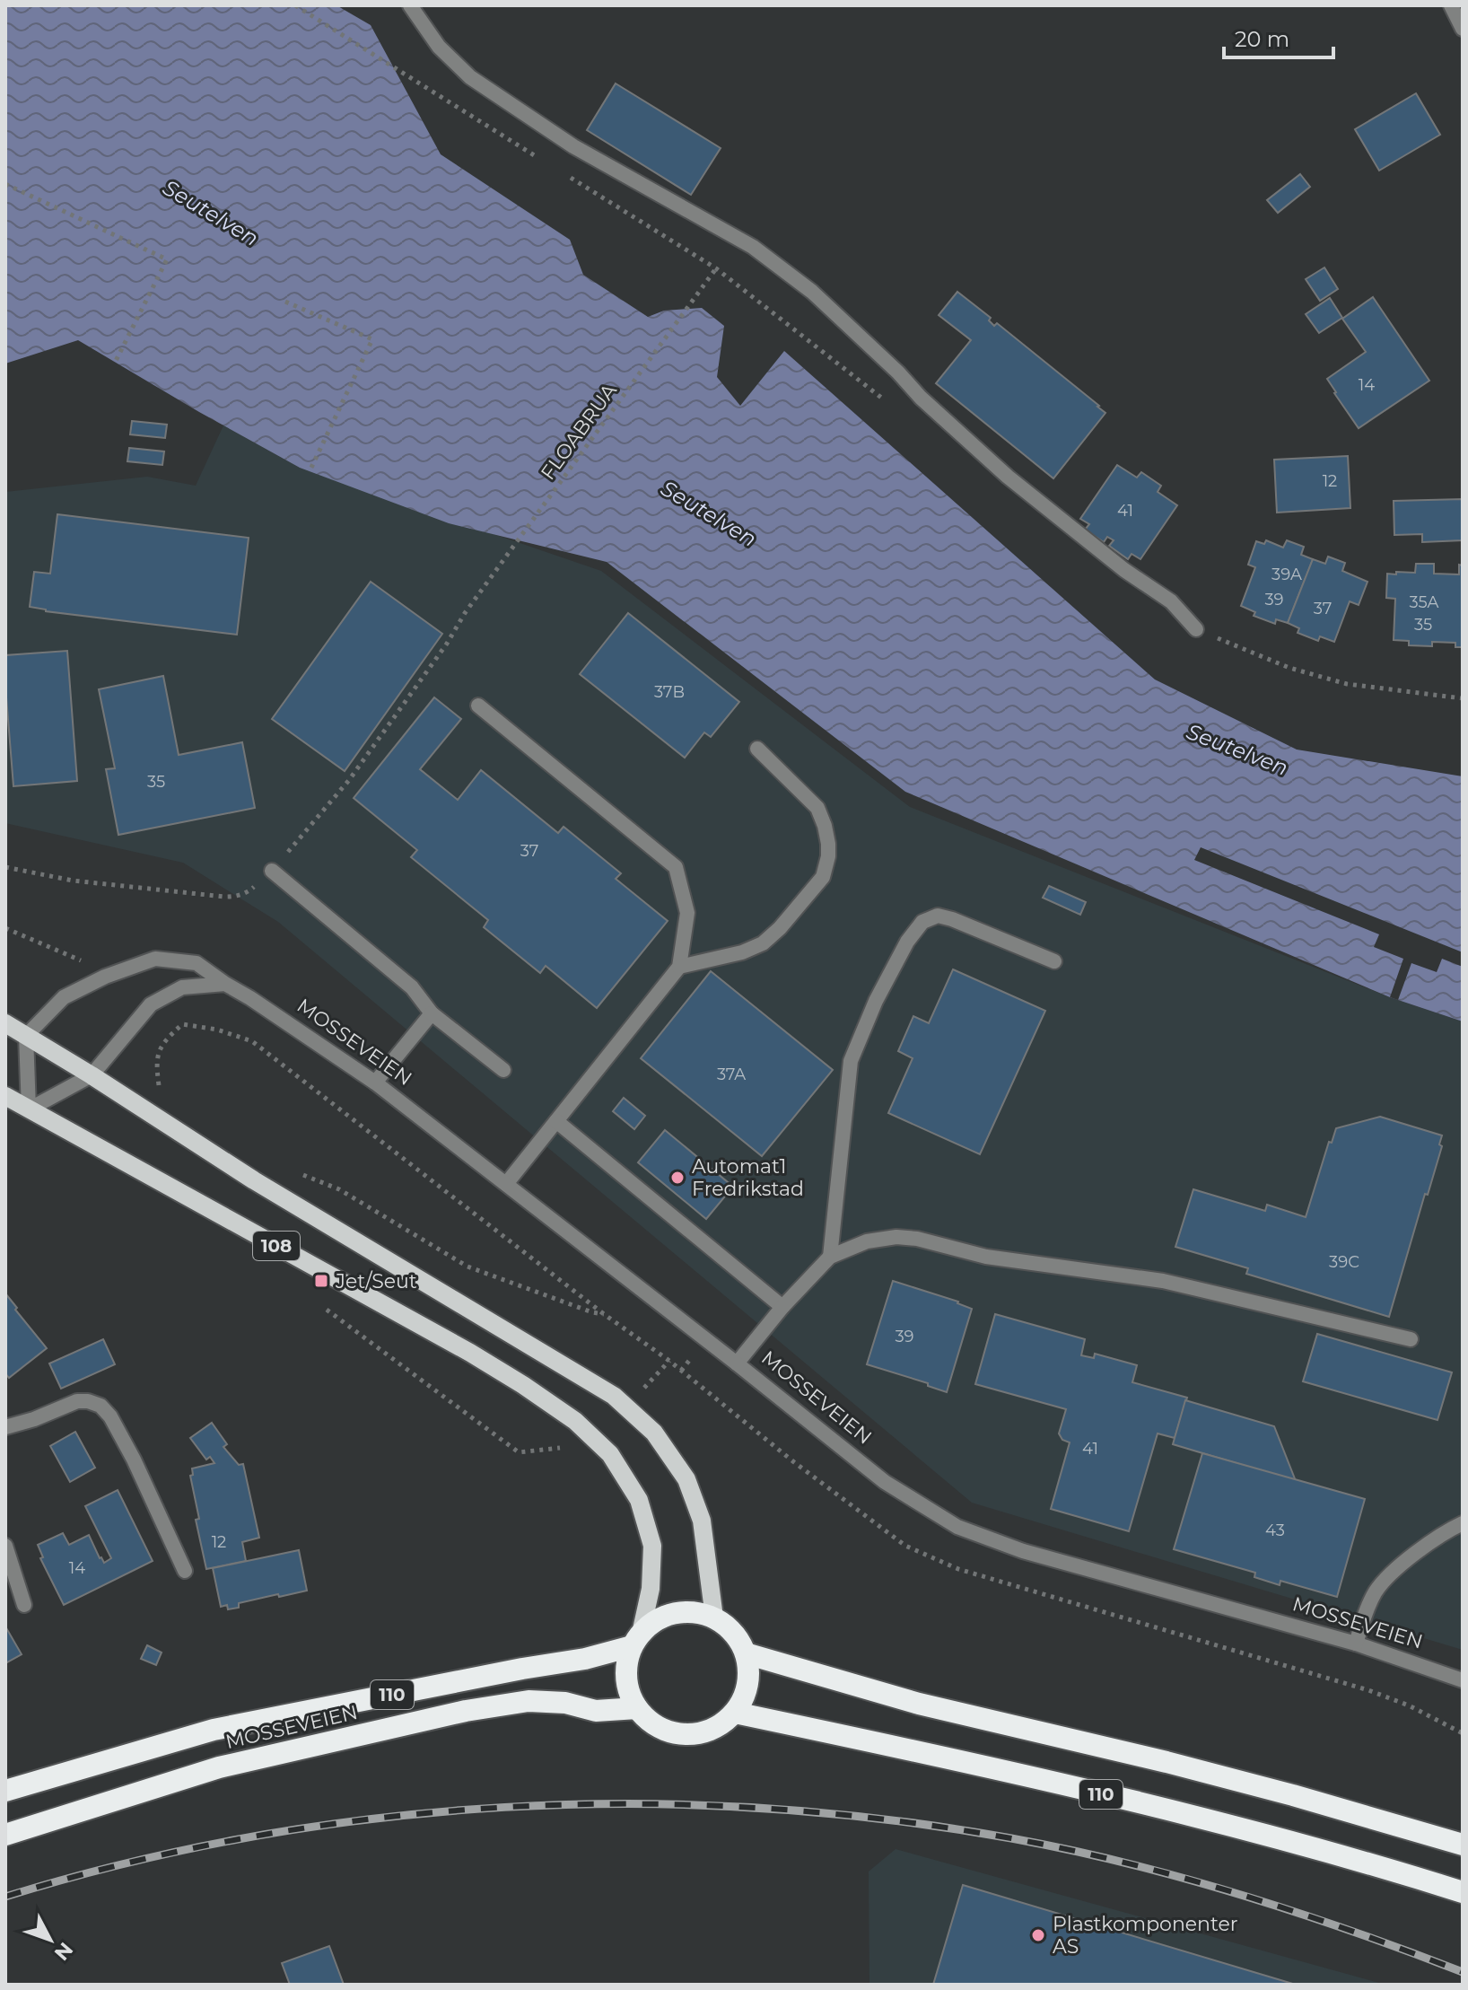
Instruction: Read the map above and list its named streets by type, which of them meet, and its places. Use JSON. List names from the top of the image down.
{
  "streets": {
    "highway": ["MOSSEVEIEN", "110"],
    "main road": ["108"],
    "path": ["FLOABRUA"]
  },
  "crossings": [
    ["MOSSEVEIEN", "108"],
    ["MOSSEVEIEN", "110"],
    ["108", "110"]
  ],
  "water": ["Seutelven"],
  "places": {
    "other": ["Automat1 Fredrikstad", "Plastkomponenter AS"],
    "transit": ["Jet/Seut"]
  },
  "house_numbers": [
    "14",
    "12",
    "41",
    "39A",
    "39",
    "35A",
    "37",
    "35",
    "37B",
    "35",
    "37",
    "37A",
    "39C",
    "39",
    "41",
    "43",
    "12",
    "14"
  ],
  "scale_bar": "20 m",
  "north": "bottom right"
}
